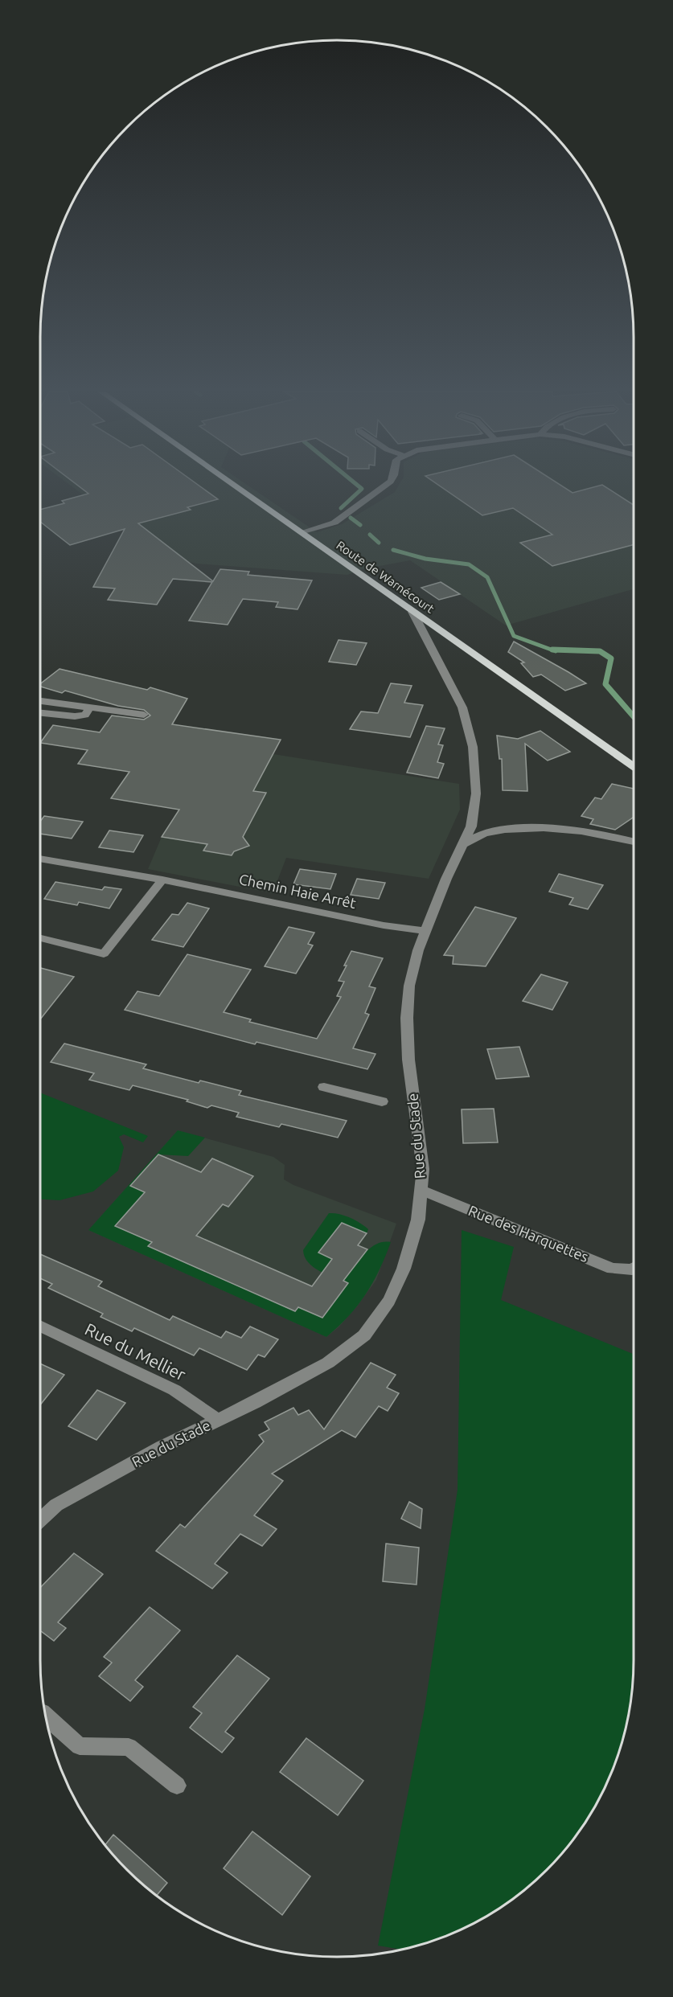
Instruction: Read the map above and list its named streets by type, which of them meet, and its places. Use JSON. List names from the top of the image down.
{
  "streets": {
    "main road": ["Route de Warnécourt"],
    "street": [
      "Chemin Haie Arrêt",
      "Rue du Stade",
      "Rue des Harquettes",
      "Rue du Mellier"
    ]
  },
  "crossings": [
    ["Route de Warnécourt", "Rue du Stade"],
    ["Chemin Haie Arrêt", "Rue du Stade"],
    ["Rue du Stade", "Rue des Harquettes"],
    ["Rue du Stade", "Rue du Mellier"]
  ]
}
